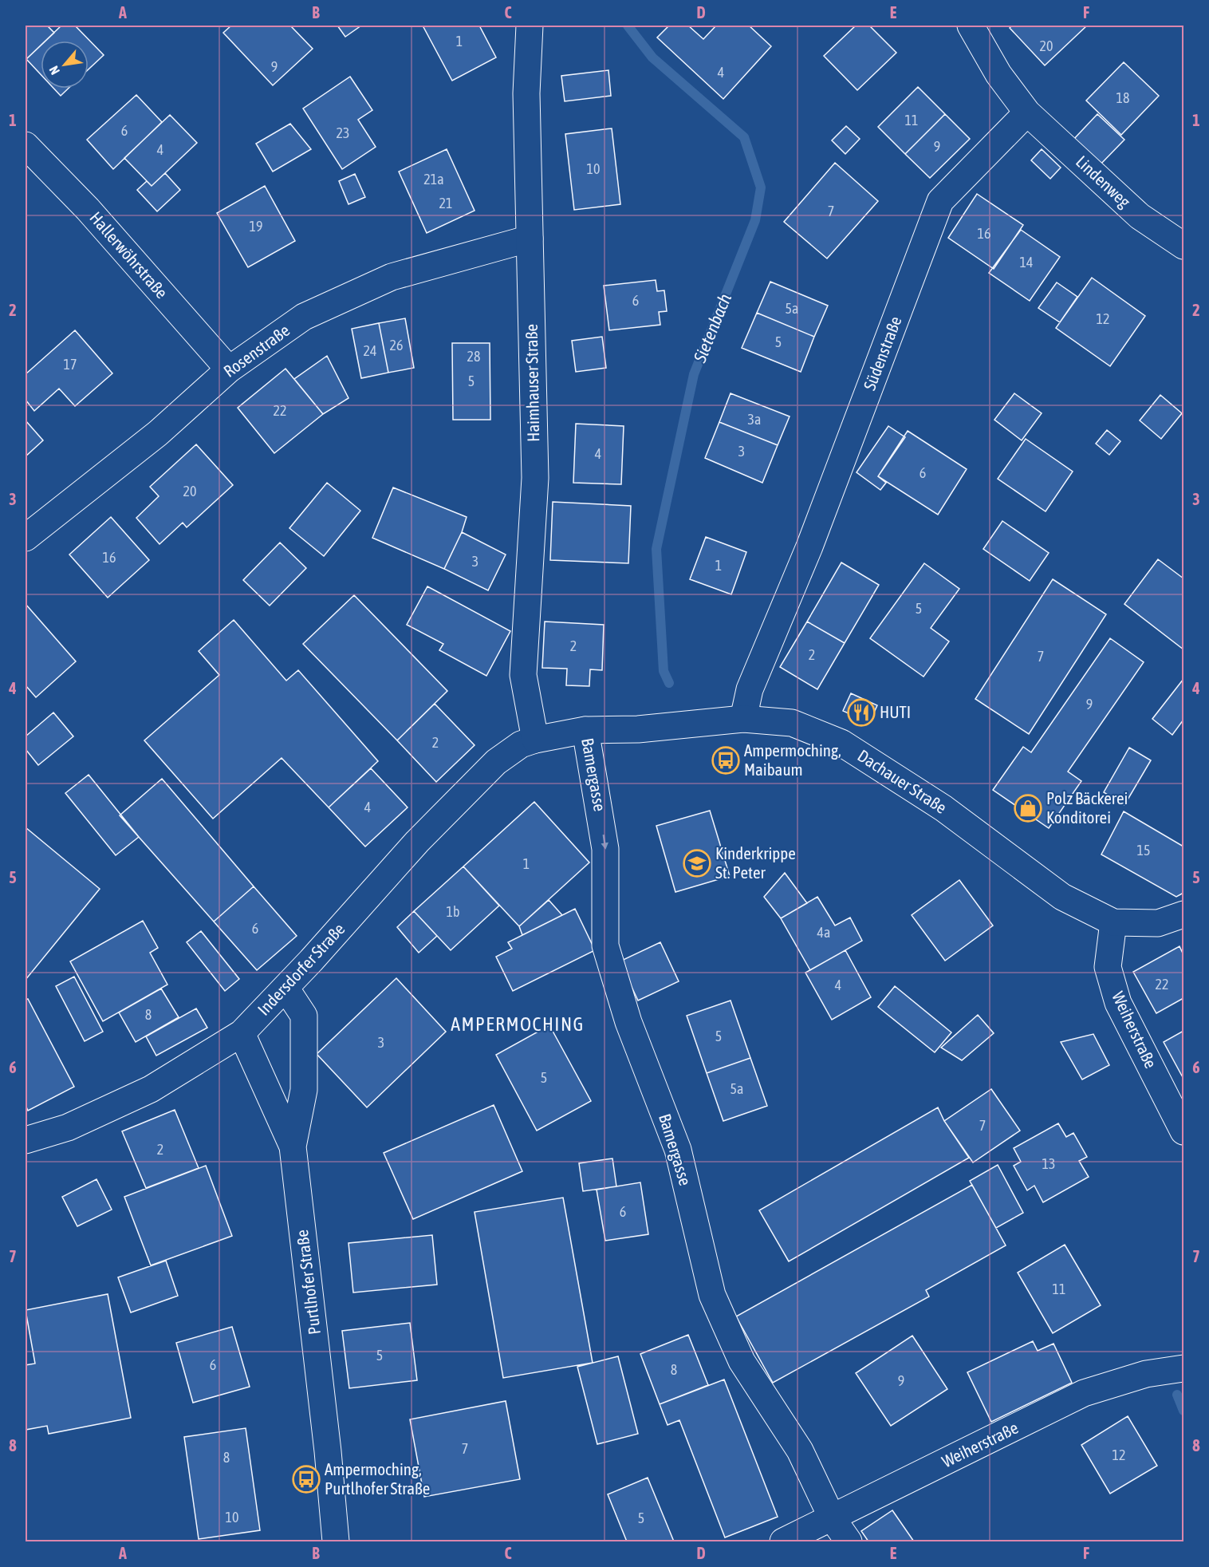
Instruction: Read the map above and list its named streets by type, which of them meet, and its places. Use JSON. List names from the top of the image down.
{
  "streets": {
    "street": [
      "Lindenweg",
      "Hallerwöhrstraße",
      "Rosenstraße",
      "Südenstraße",
      "Haimhauser Straße",
      "Bamergasse",
      "Dachauer Straße",
      "Indersdorfer Straße",
      "Weiherstraße",
      "Purtlhofer Straße"
    ]
  },
  "crossings": [
    ["Lindenweg", "Südenstraße"],
    ["Hallerwöhrstraße", "Rosenstraße"],
    ["Rosenstraße", "Haimhauser Straße"],
    ["Südenstraße", "Dachauer Straße"],
    ["Haimhauser Straße", "Dachauer Straße"],
    ["Haimhauser Straße", "Indersdorfer Straße"],
    ["Bamergasse", "Dachauer Straße"],
    ["Bamergasse", "Weiherstraße"],
    ["Dachauer Straße", "Indersdorfer Straße"],
    ["Dachauer Straße", "Weiherstraße"],
    ["Indersdorfer Straße", "Purtlhofer Straße"]
  ],
  "one_way": ["Bamergasse"],
  "districts": ["AMPERMOCHING"],
  "water": ["Sietenbach"],
  "places": {
    "restaurant": ["HUTI"],
    "bus stop": ["Ampermoching, Maibaum", "Ampermoching, Purtlhofer Straße"],
    "shop": ["Polz Bäckerei Konditorei"],
    "school or university": ["Kinderkrippe St. Peter"]
  },
  "house_numbers": [
    "1",
    "20",
    "9",
    "4",
    "18",
    "11",
    "6",
    "23",
    "9",
    "4",
    "10",
    "21a",
    "21",
    "7",
    "19",
    "16",
    "14",
    "6",
    "5a",
    "12",
    "5",
    "26",
    "24",
    "28",
    "17",
    "5",
    "22",
    "3a",
    "3",
    "4",
    "6",
    "20",
    "16",
    "3",
    "1",
    "5",
    "2",
    "2",
    "7",
    "9",
    "2",
    "4",
    "15",
    "1",
    "1b",
    "6",
    "4a",
    "22",
    "4",
    "8",
    "5",
    "3",
    "5",
    "5a",
    "7",
    "2",
    "13",
    "6",
    "11",
    "5",
    "6",
    "8",
    "9",
    "7",
    "12",
    "8",
    "10",
    "5"
  ],
  "north": "bottom left",
  "grid": {
    "columns": [
      "A",
      "B",
      "C",
      "D",
      "E",
      "F"
    ],
    "rows": [
      "1",
      "2",
      "3",
      "4",
      "5",
      "6",
      "7",
      "8"
    ]
  }
}
